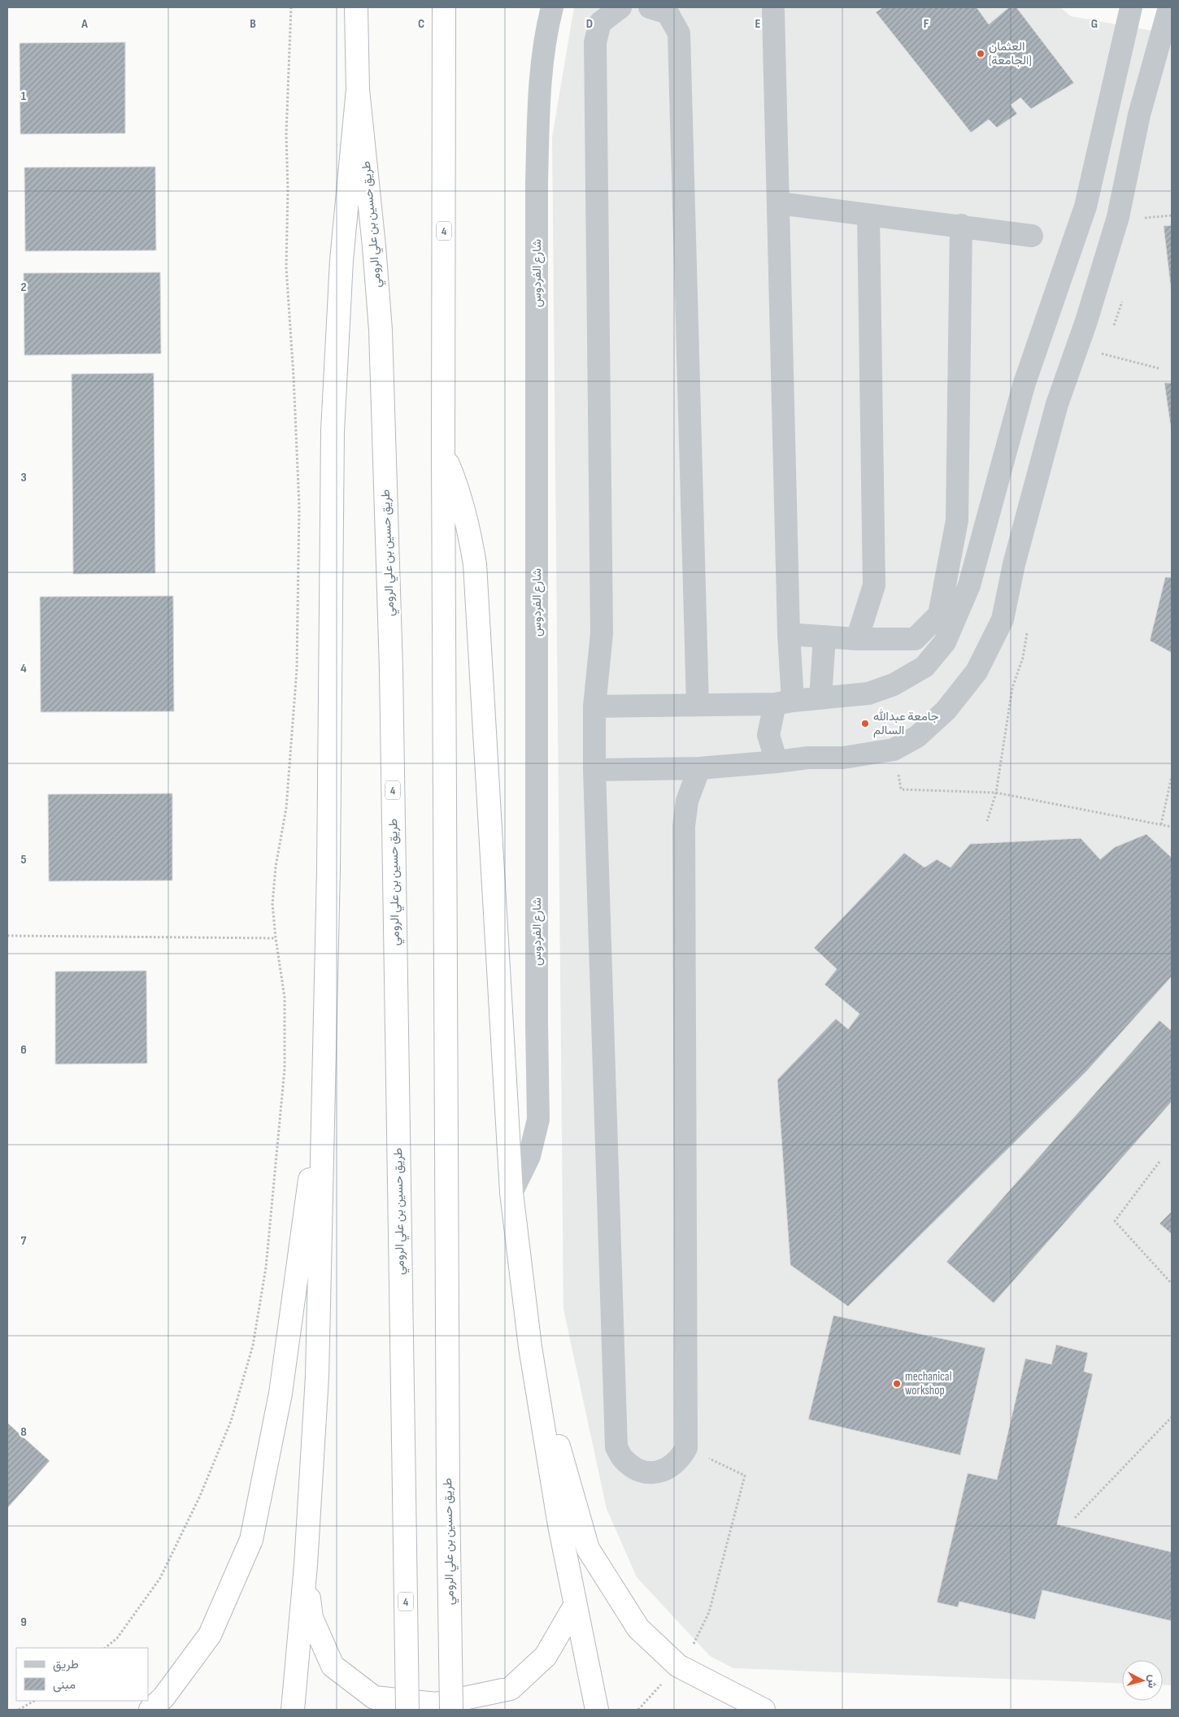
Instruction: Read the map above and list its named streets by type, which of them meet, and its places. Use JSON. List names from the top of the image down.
{
  "streets": {
    "highway": ["طريق حسين بن علي الرومي", "4"],
    "street": ["شارع الفردوس"]
  },
  "places": ["العثمان (الجامعة)", "جامعة عبدالله السالم", "mechanical workshop"],
  "legend": ["طريق", "مبنى"],
  "north": "right",
  "grid": {
    "columns": [
      "A",
      "B",
      "C",
      "D",
      "E",
      "F",
      "G"
    ],
    "rows": [
      "1",
      "2",
      "3",
      "4",
      "5",
      "6",
      "7",
      "8",
      "9"
    ]
  }
}
